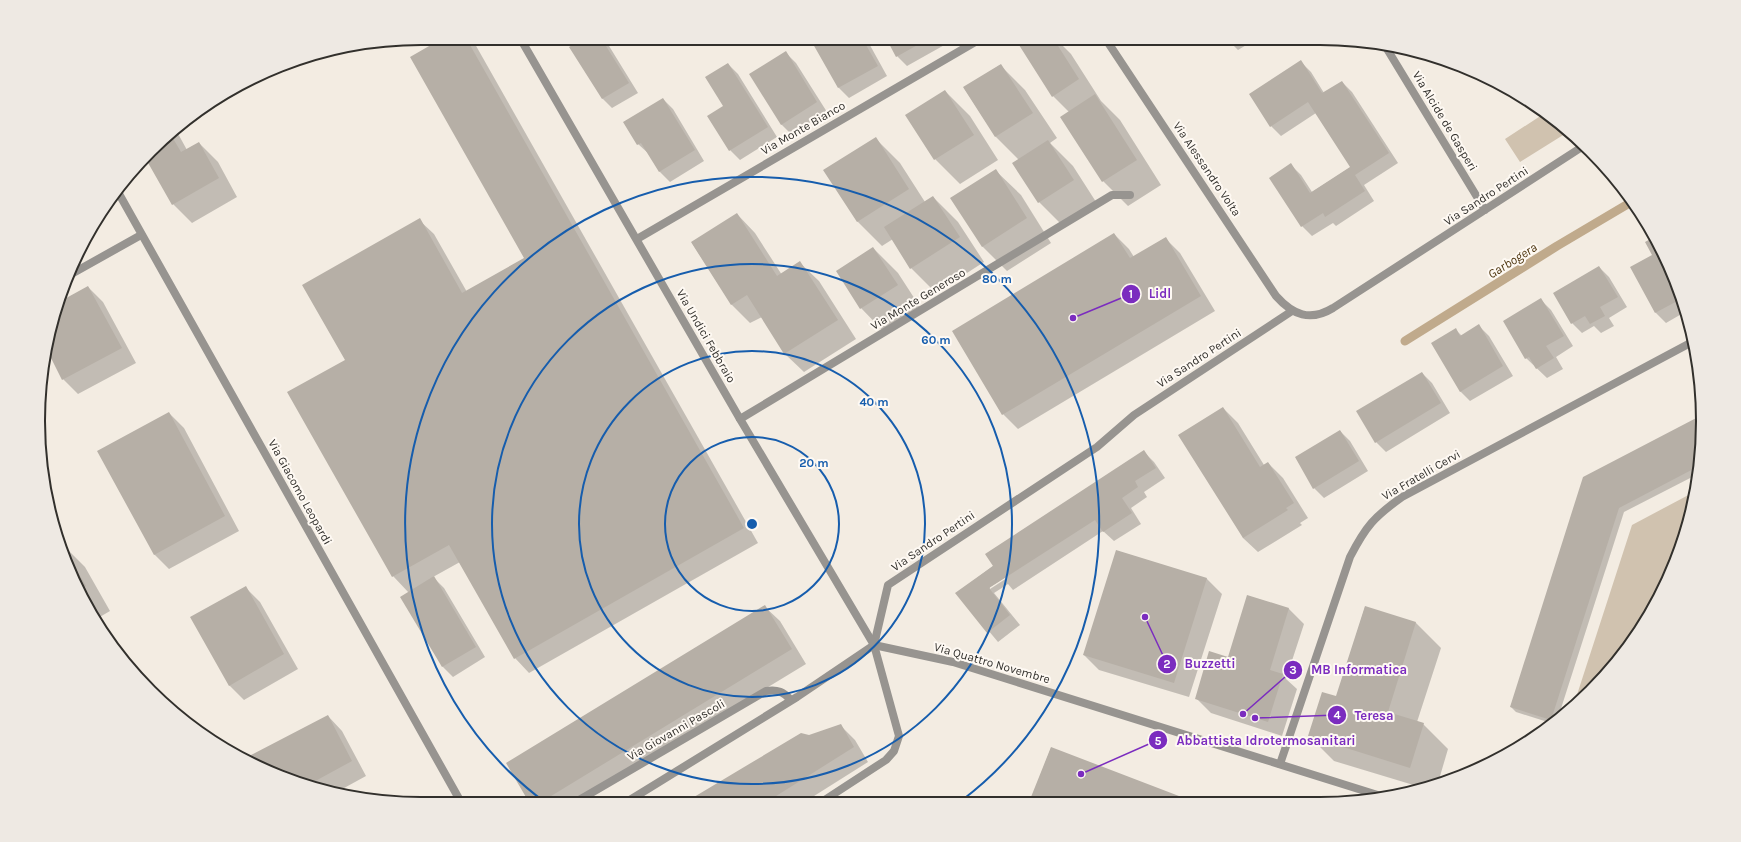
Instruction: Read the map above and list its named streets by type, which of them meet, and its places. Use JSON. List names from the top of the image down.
{
  "streets": {
    "street": [
      "Via Alcide de Gasperi",
      "Via Monte Bianco",
      "Via Alessandro Volta",
      "Via Sandro Pertini",
      "Via Monte Generoso",
      "Via Undici Febbraio",
      "Via Fratelli Cervi",
      "Via Giacomo Leopardi",
      "Via Quattro Novembre",
      "Via Giovanni Pascoli"
    ]
  },
  "crossings": [
    ["Via Alcide de Gasperi", "Via Sandro Pertini"],
    ["Via Monte Bianco", "Via Undici Febbraio"],
    ["Via Alessandro Volta", "Via Sandro Pertini"],
    ["Via Sandro Pertini", "Via Undici Febbraio"],
    ["Via Sandro Pertini", "Via Quattro Novembre"],
    ["Via Monte Generoso", "Via Undici Febbraio"],
    ["Via Undici Febbraio", "Via Quattro Novembre"],
    ["Via Fratelli Cervi", "Via Quattro Novembre"]
  ],
  "water": ["Garbogera"],
  "places": [
    "Lidl",
    "Buzzetti",
    "MB Informatica",
    "Teresa",
    "Abbattista Idrotermosanitari"
  ],
  "rings": [
    "80 m",
    "60 m",
    "40 m",
    "20 m"
  ]
}
